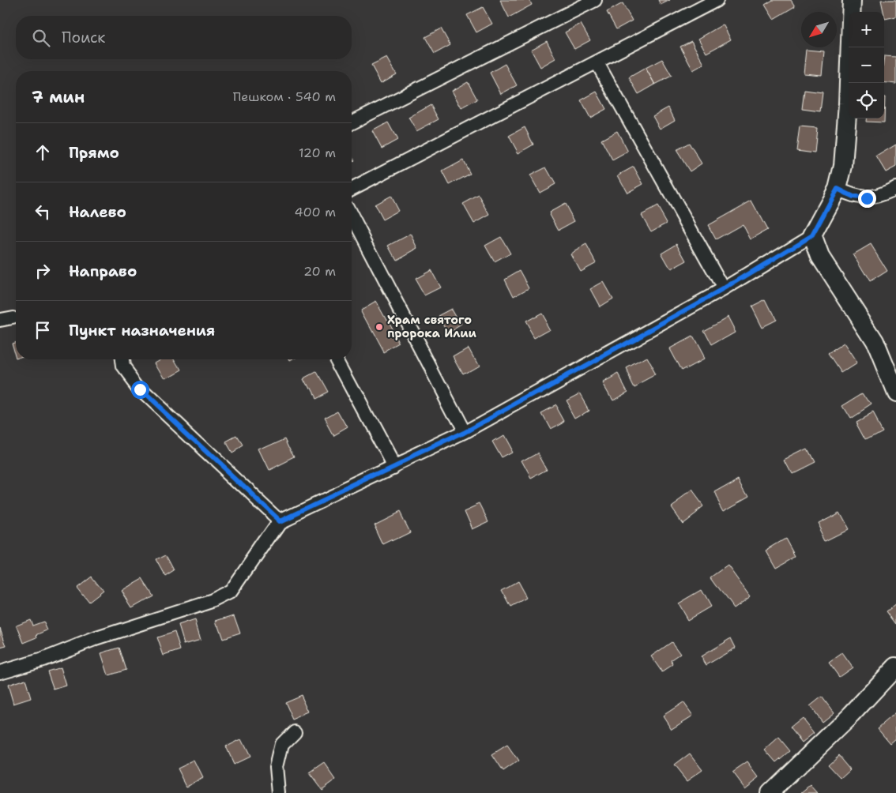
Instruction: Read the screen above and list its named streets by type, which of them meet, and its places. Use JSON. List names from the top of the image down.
{
  "places": ["Храм святого пророка Илии"],
  "north": "bottom left",
  "page": {
    "map_buttons": ["+", "−"],
    "search": "Поиск",
    "heading": ["7 мин", "Пешком · 540 m"],
    "list": [
      ["Прямо", "120 m"],
      ["Налево", "400 m"],
      ["Направо", "20 m"],
      "Пункт назначения"
    ]
  }
}
